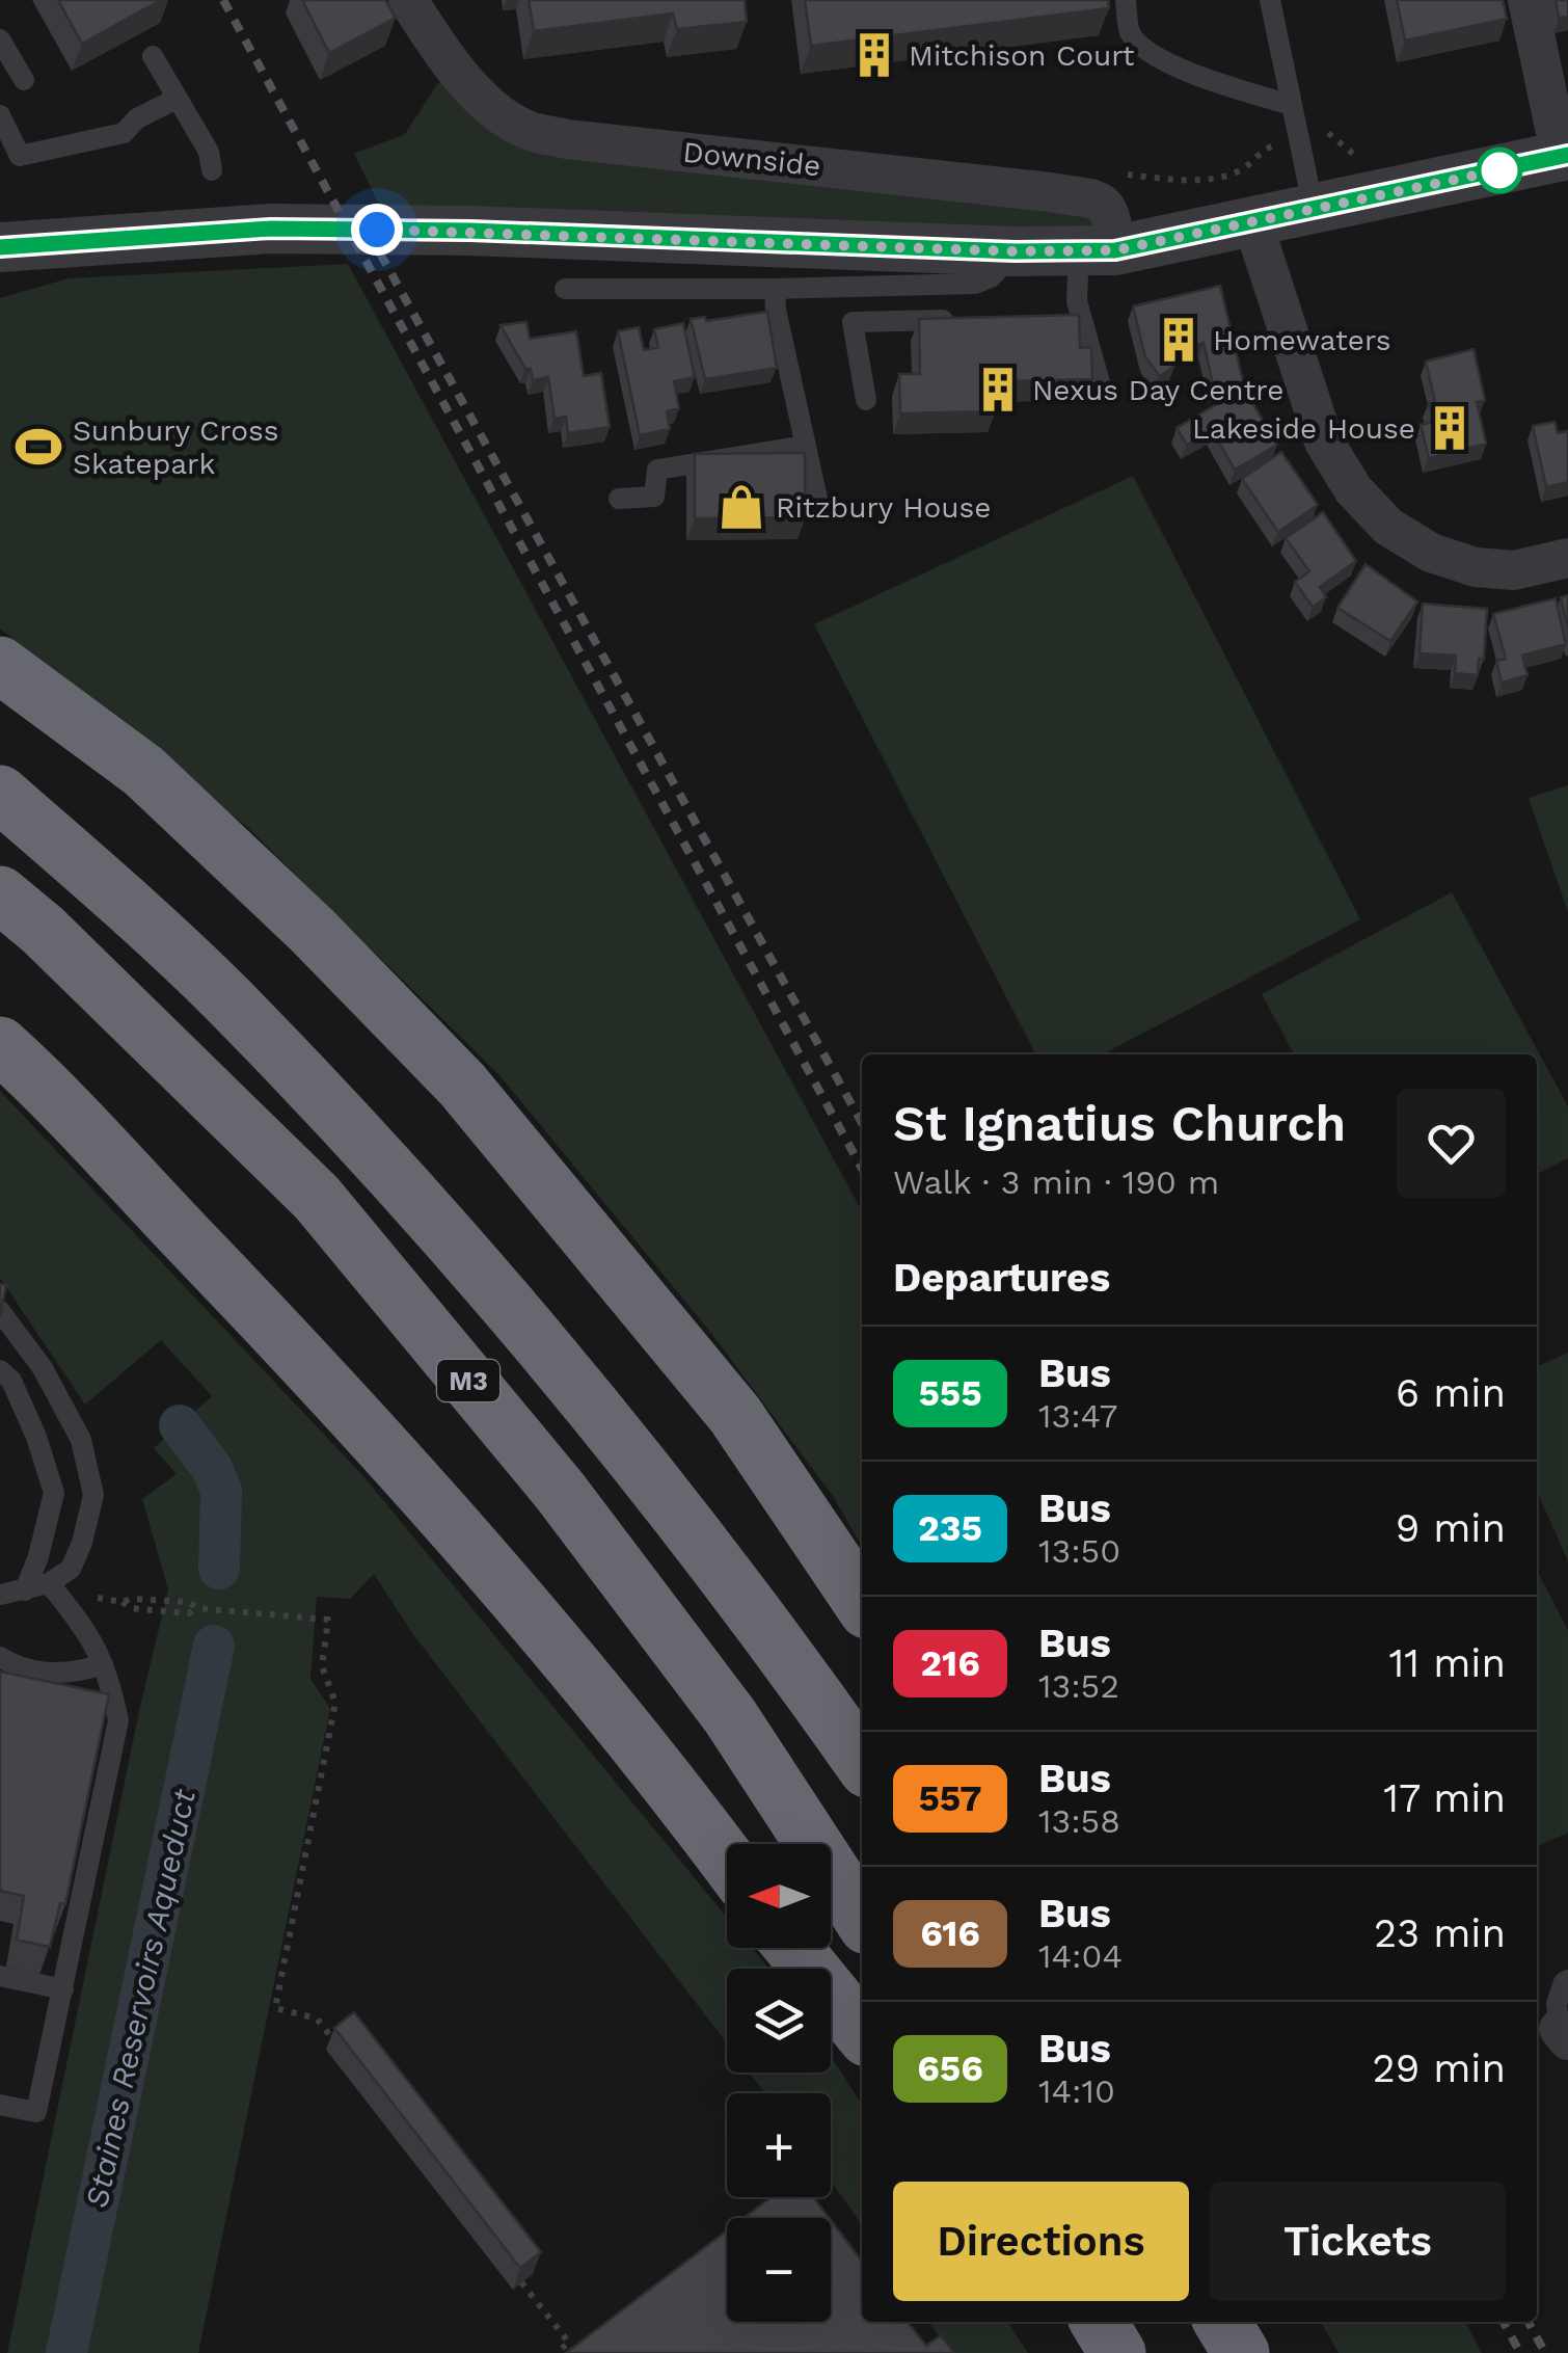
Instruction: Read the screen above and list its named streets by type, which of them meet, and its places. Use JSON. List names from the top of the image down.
{
  "streets": {
    "highway": ["M3"],
    "street": ["Downside"]
  },
  "water": ["Staines Reservoirs Aqueduct"],
  "places": {
    "building": [
      "Mitchison Court",
      "Homewaters",
      "Nexus Day Centre",
      "Lakeside House"
    ],
    "sports": ["Sunbury Cross Skatepark"],
    "shop": ["Ritzbury House"]
  },
  "lines": ["bus line 555"],
  "north": "left",
  "page": {
    "heading": [
      ["St Ignatius Church", "Walk · 3 min · 190 m"],
      "Departures"
    ],
    "list": [
      {
        "mark": "555",
        "name": "Bus",
        "note": "13:47",
        "value": "6 min"
      },
      {
        "mark": "235",
        "name": "Bus",
        "note": "13:50",
        "value": "9 min"
      },
      {
        "mark": "216",
        "name": "Bus",
        "note": "13:52",
        "value": "11 min"
      },
      {
        "mark": "557",
        "name": "Bus",
        "note": "13:58",
        "value": "17 min"
      },
      {
        "mark": "616",
        "name": "Bus",
        "note": "14:04",
        "value": "23 min"
      },
      {
        "mark": "656",
        "name": "Bus",
        "note": "14:10",
        "value": "29 min"
      }
    ],
    "map_buttons": ["+", "−"],
    "buttons": ["Directions", "Tickets"]
  }
}
